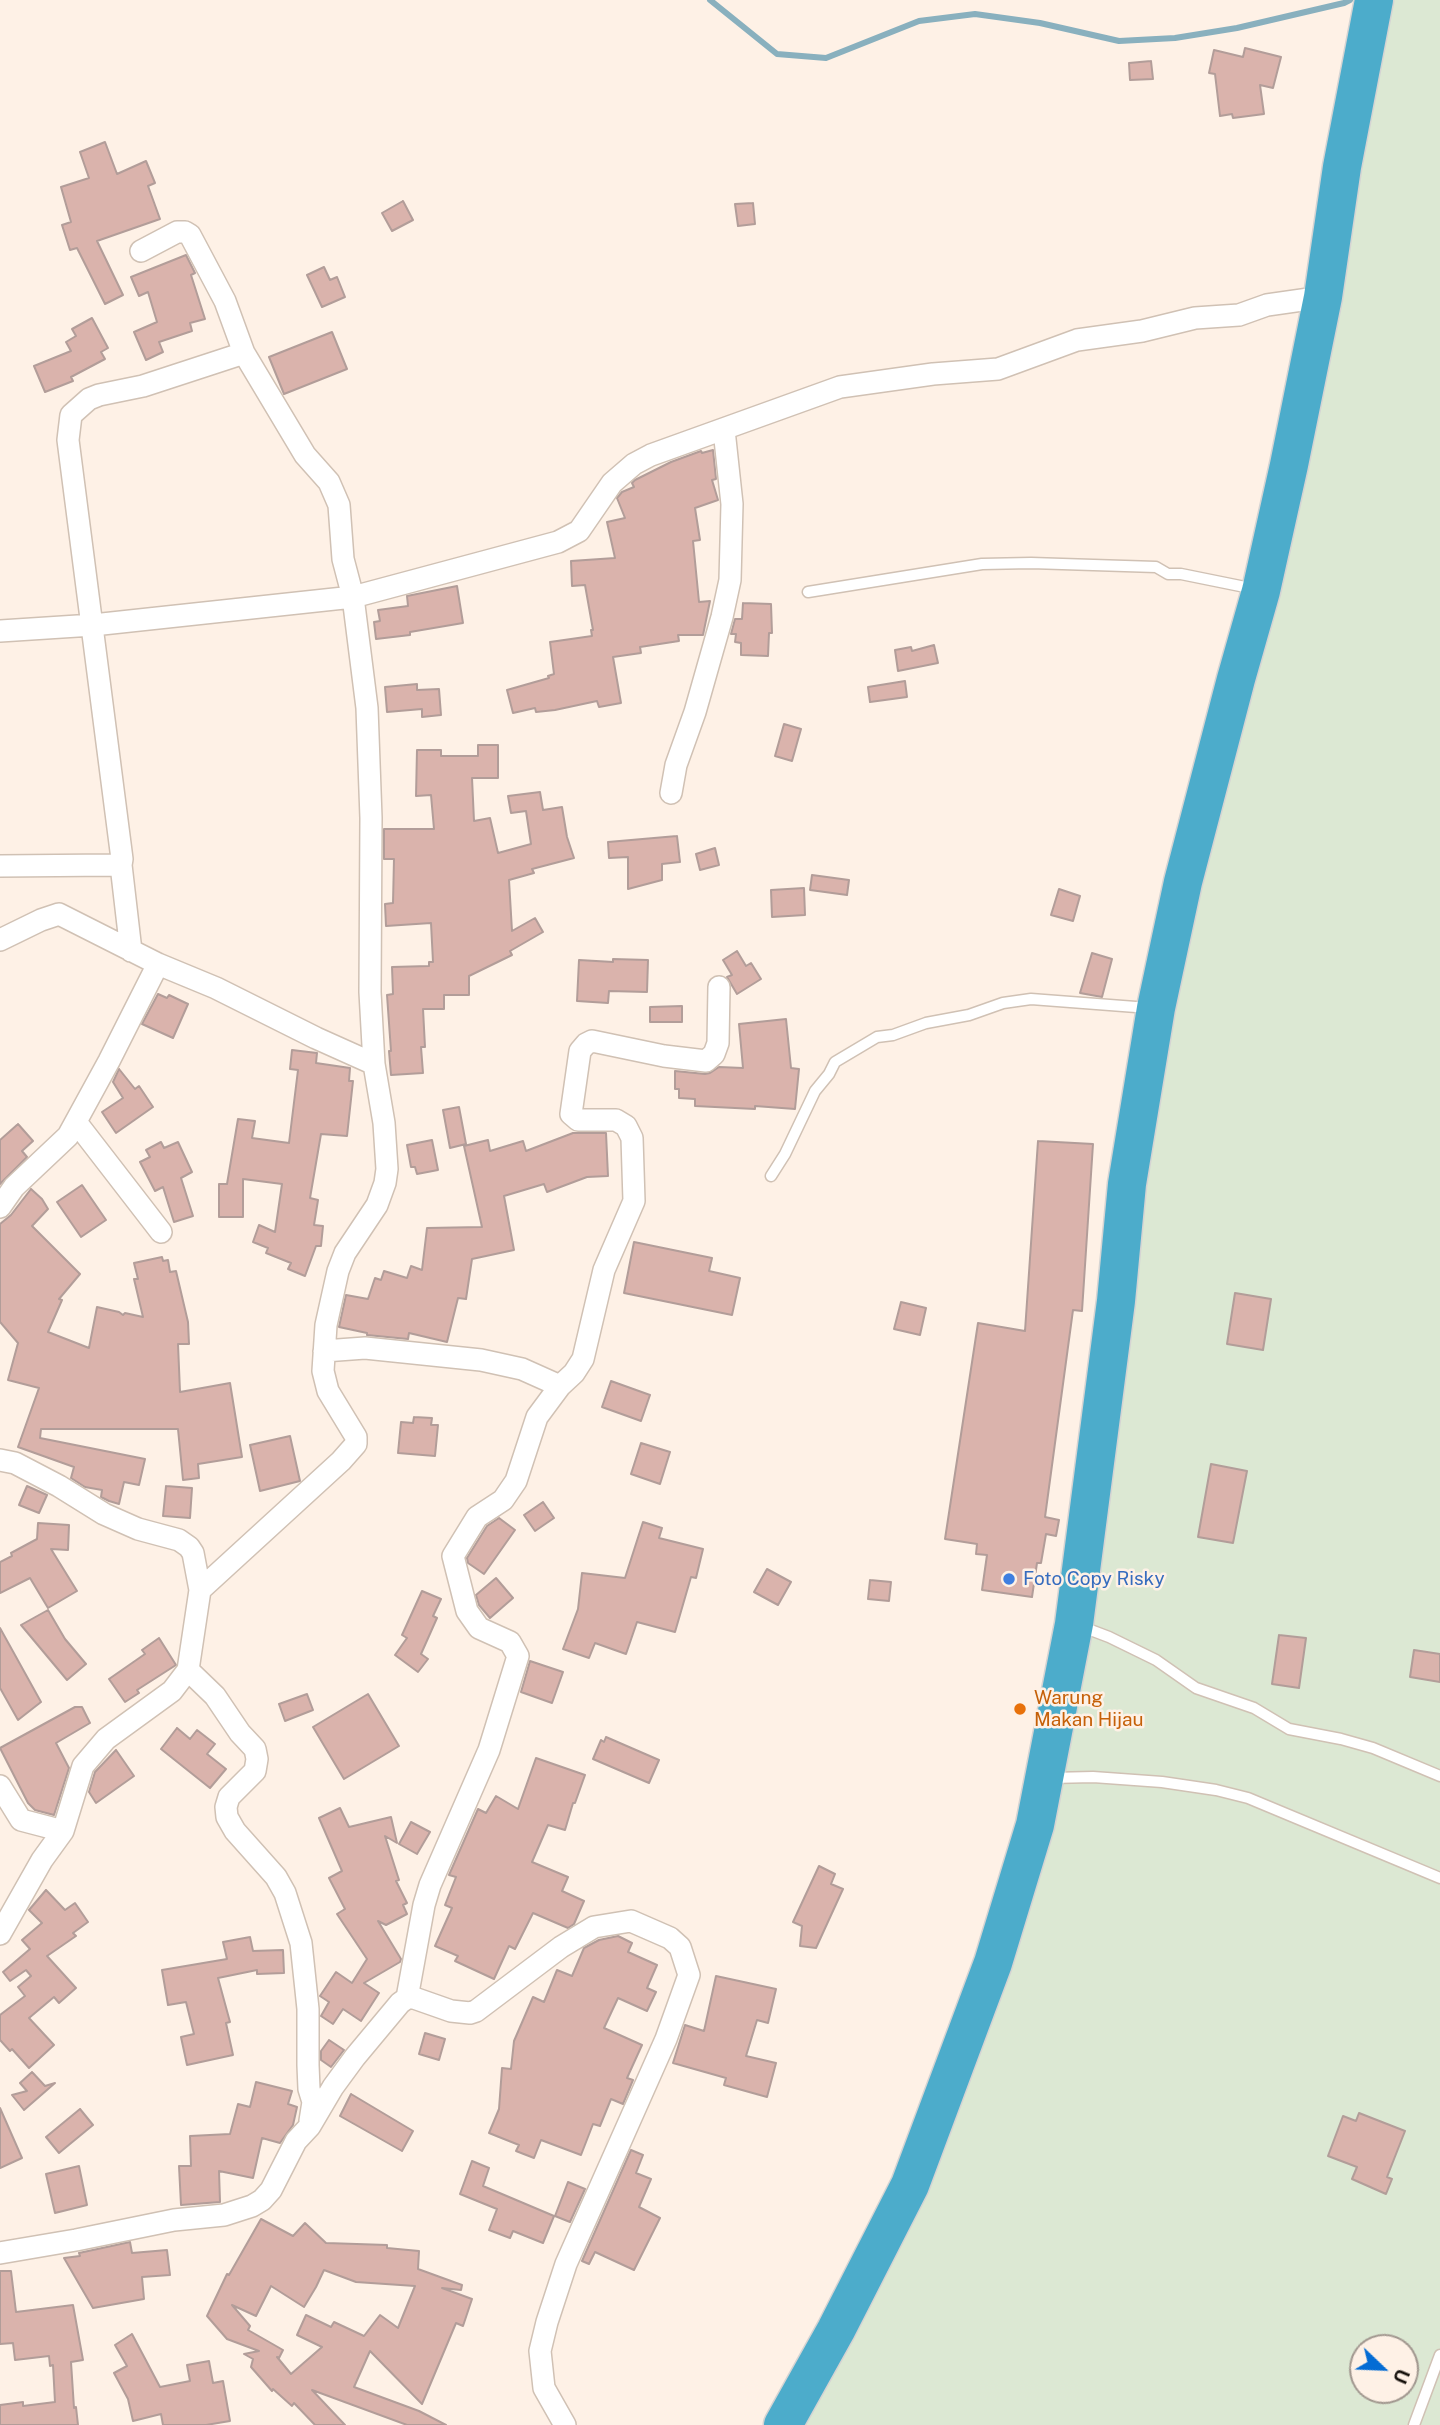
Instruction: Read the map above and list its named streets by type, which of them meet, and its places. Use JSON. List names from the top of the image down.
{
  "places": ["Foto Copy Risky", "Warung Makan Hijau"],
  "north": "bottom right"
}
